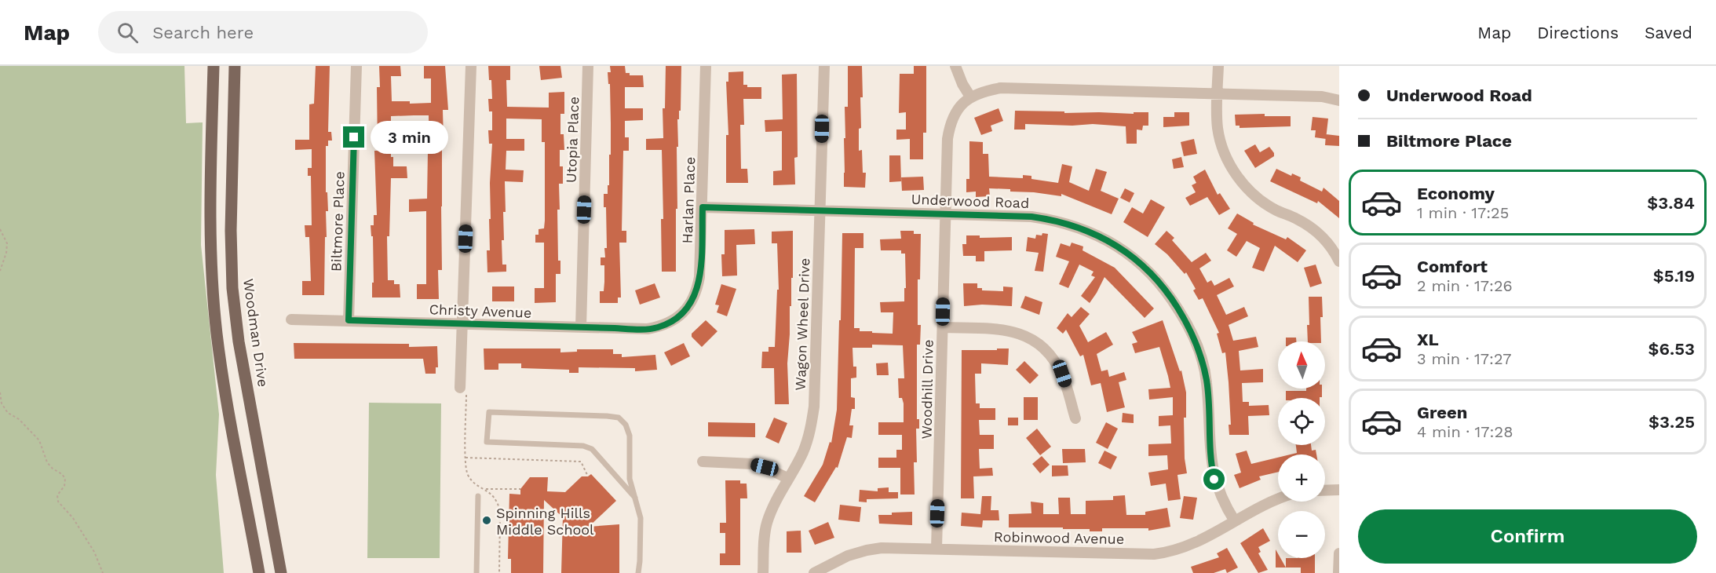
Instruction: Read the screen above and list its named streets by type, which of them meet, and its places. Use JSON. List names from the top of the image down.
{
  "streets": {
    "main road": ["Woodman Drive"],
    "street": [
      "Utopia Place",
      "Harlan Place",
      "Underwood Road",
      "Biltmore Place",
      "Christy Avenue",
      "Wagon Wheel Drive",
      "Woodhill Drive",
      "Robinwood Avenue"
    ]
  },
  "crossings": [
    ["Utopia Place", "Christy Avenue"],
    ["Harlan Place", "Underwood Road"],
    ["Harlan Place", "Christy Avenue"],
    ["Underwood Road", "Wagon Wheel Drive"],
    ["Underwood Road", "Woodhill Drive"],
    ["Underwood Road", "Robinwood Avenue"],
    ["Biltmore Place", "Christy Avenue"],
    ["Woodhill Drive", "Robinwood Avenue"]
  ],
  "places": ["Spinning Hills Middle School"],
  "north": "top",
  "page": {
    "header": "Map",
    "search": "Search here",
    "nav": ["Map", "Directions", "Saved"],
    "banner": ["Underwood Road", "Biltmore Place"],
    "bubble": "3 min",
    "list": [
      {
        "name": "Economy",
        "note": "1 min · 17:25",
        "value": "$3.84"
      },
      {
        "name": "Comfort",
        "note": "2 min · 17:26",
        "value": "$5.19"
      },
      {
        "name": "XL",
        "note": "3 min · 17:27",
        "value": "$6.53"
      },
      {
        "name": "Green",
        "note": "4 min · 17:28",
        "value": "$3.25"
      }
    ],
    "map_buttons": ["+", "−"],
    "buttons": "Confirm"
  }
}
